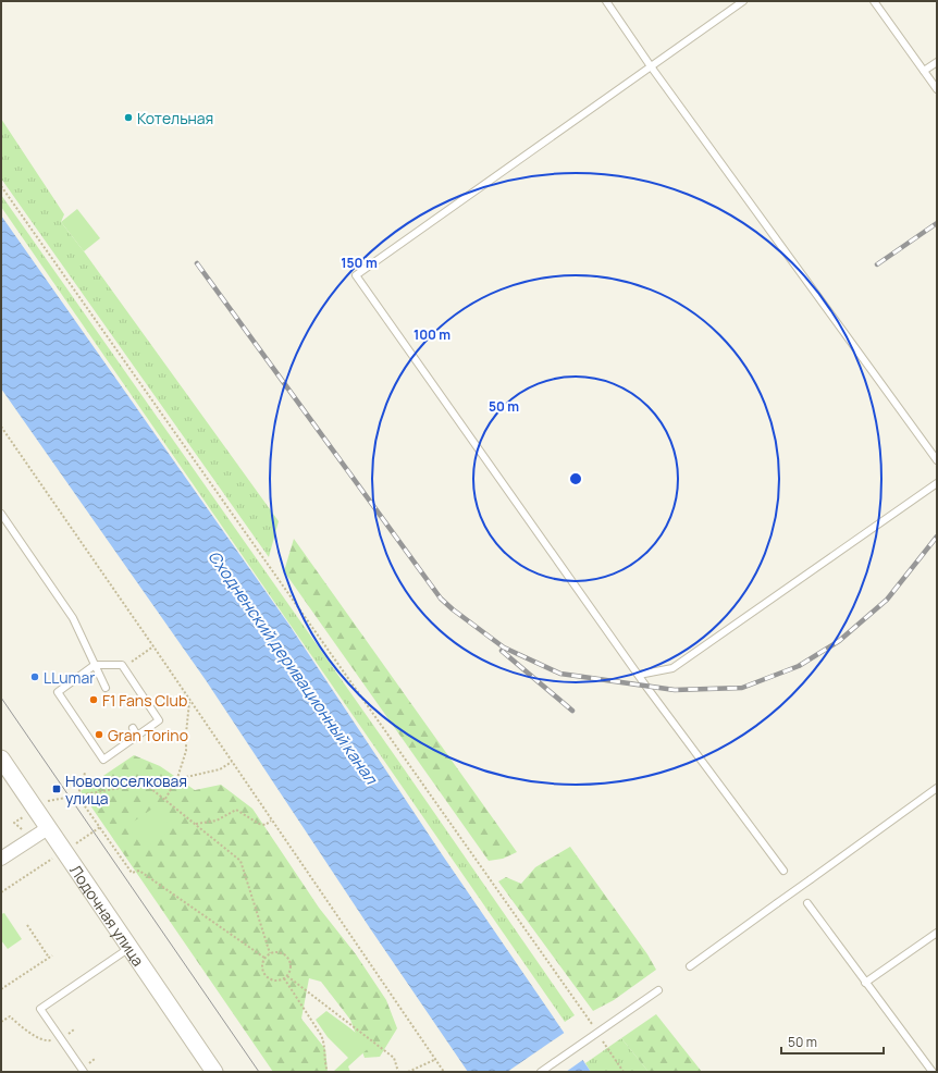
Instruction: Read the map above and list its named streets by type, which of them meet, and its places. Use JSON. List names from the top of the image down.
{
  "streets": {
    "street": ["Лодочная улица"]
  },
  "water": ["Сходненский деривационный канал"],
  "places": {
    "other": [
      "Котельная",
      "LLumar",
      "F1 Fans Club",
      "Gran Torino"
    ],
    "transit": ["Новопоселковая улица"]
  },
  "scale_bar": "50 m",
  "rings": ["150 m", "100 m", "50 m"]
}
